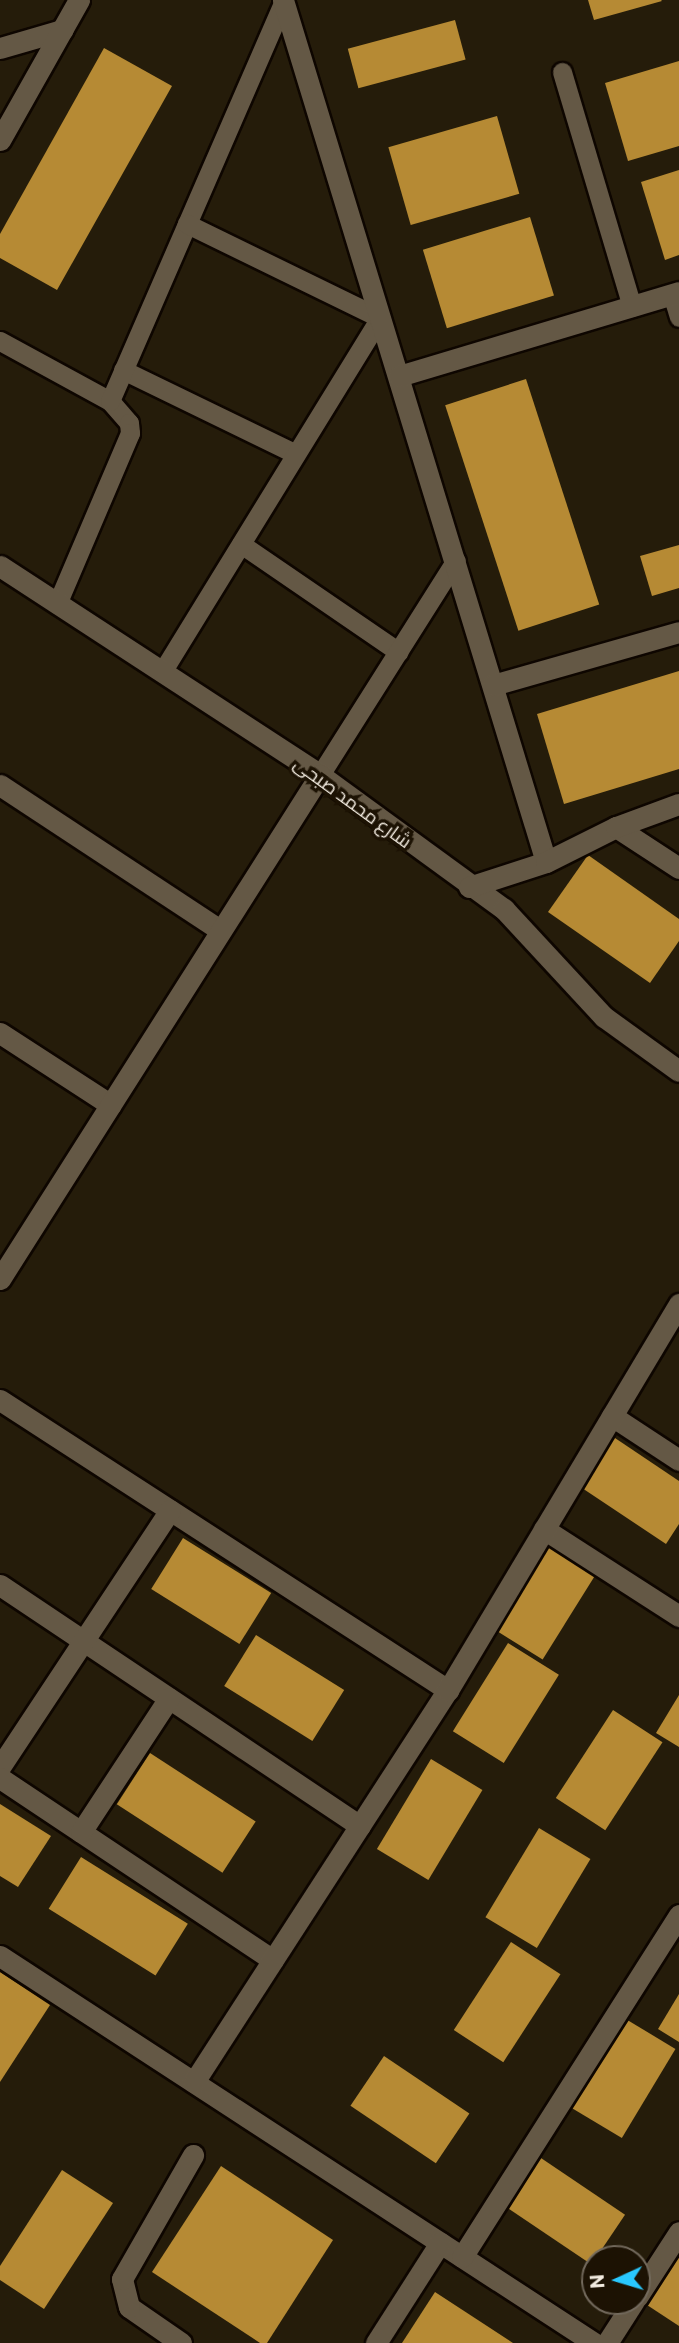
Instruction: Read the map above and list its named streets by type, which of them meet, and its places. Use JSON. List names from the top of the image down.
{
  "streets": {
    "street": ["شارع محمد صبحى"]
  },
  "north": "left"
}
